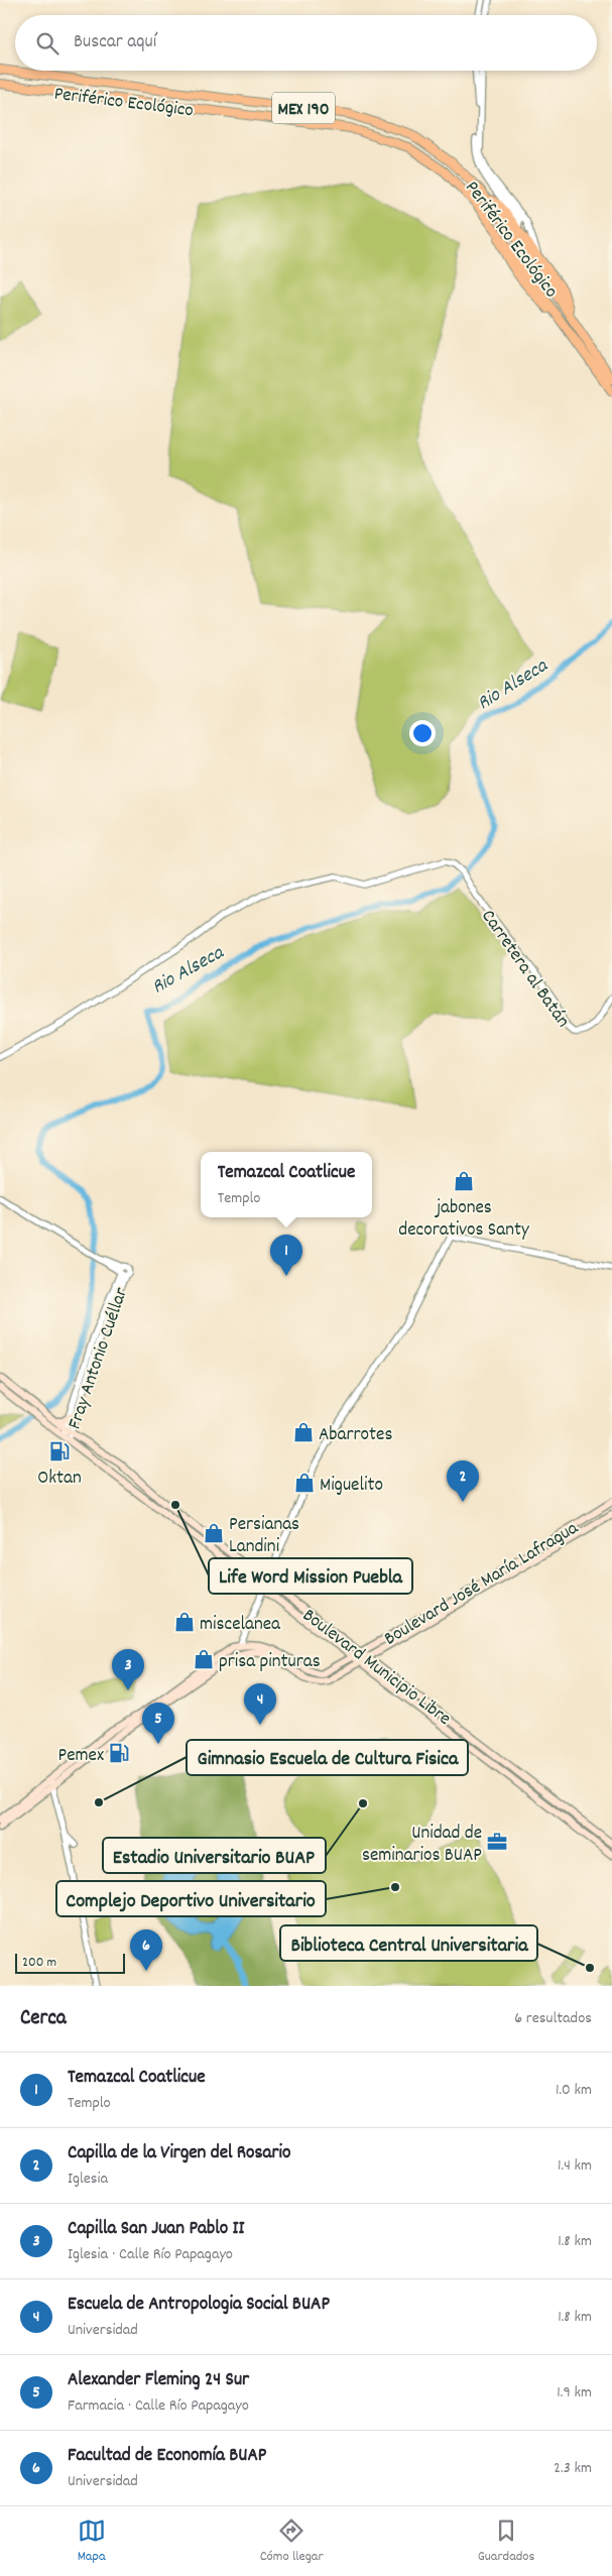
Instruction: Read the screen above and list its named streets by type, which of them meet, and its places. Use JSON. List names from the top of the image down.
{
  "streets": {
    "highway": ["Periférico Ecológico", "MEX 190"],
    "main road": ["Boulevard José María Lafragua", "Boulevard Municipio Libre"],
    "street": ["Carretera al Batán", "Fray Antonio Cuéllar"]
  },
  "crossings": [
    ["Fray Antonio Cuéllar", "Boulevard Municipio Libre"],
    ["Boulevard José María Lafragua", "Boulevard Municipio Libre"]
  ],
  "water": ["Rio Alseca"],
  "places": {
    "shop": [
      "jabones decorativos Santy",
      "Abarrotes",
      "Miguelito",
      "Persianas Landini",
      "miscelanea",
      "prisa pinturas"
    ],
    "fuel station": ["Oktan", "Pemex"],
    "other": [
      "Life Word Mission Puebla",
      "Gimnasio Escuela de Cultura Fisica",
      "Estadio Universitario BUAP",
      "Complejo Deportivo Universitario",
      "Biblioteca Central Universitaria"
    ],
    "office": ["Unidad de seminarios BUAP"]
  },
  "scale_bar": "200 m",
  "page": {
    "search": "Buscar aquí",
    "popup": ["Temazcal Coatlicue", "Templo"],
    "pins": [
      "1",
      "2",
      "3",
      "4",
      "5",
      "6"
    ],
    "scale": "200 m",
    "heading": ["Cerca", "6 resultados"],
    "list": [
      {
        "mark": "1",
        "name": "Temazcal Coatlicue",
        "note": "Templo",
        "value": "1.0 km"
      },
      {
        "mark": "2",
        "name": "Capilla de la Virgen del Rosario",
        "note": "Iglesia",
        "value": "1.4 km"
      },
      {
        "mark": "3",
        "name": "Capilla San Juan Pablo II",
        "note": "Iglesia · Calle Río Papagayo",
        "value": "1.8 km"
      },
      {
        "mark": "4",
        "name": "Escuela de Antropologia Social BUAP",
        "note": "Universidad",
        "value": "1.8 km"
      },
      {
        "mark": "5",
        "name": "Alexander Fleming 24 Sur",
        "note": "Farmacia · Calle Río Papagayo",
        "value": "1.9 km"
      },
      {
        "mark": "6",
        "name": "Facultad de Economía BUAP",
        "note": "Universidad",
        "value": "2.3 km"
      }
    ],
    "nav": ["Mapa", "Cómo llegar", "Guardados"]
  }
}
